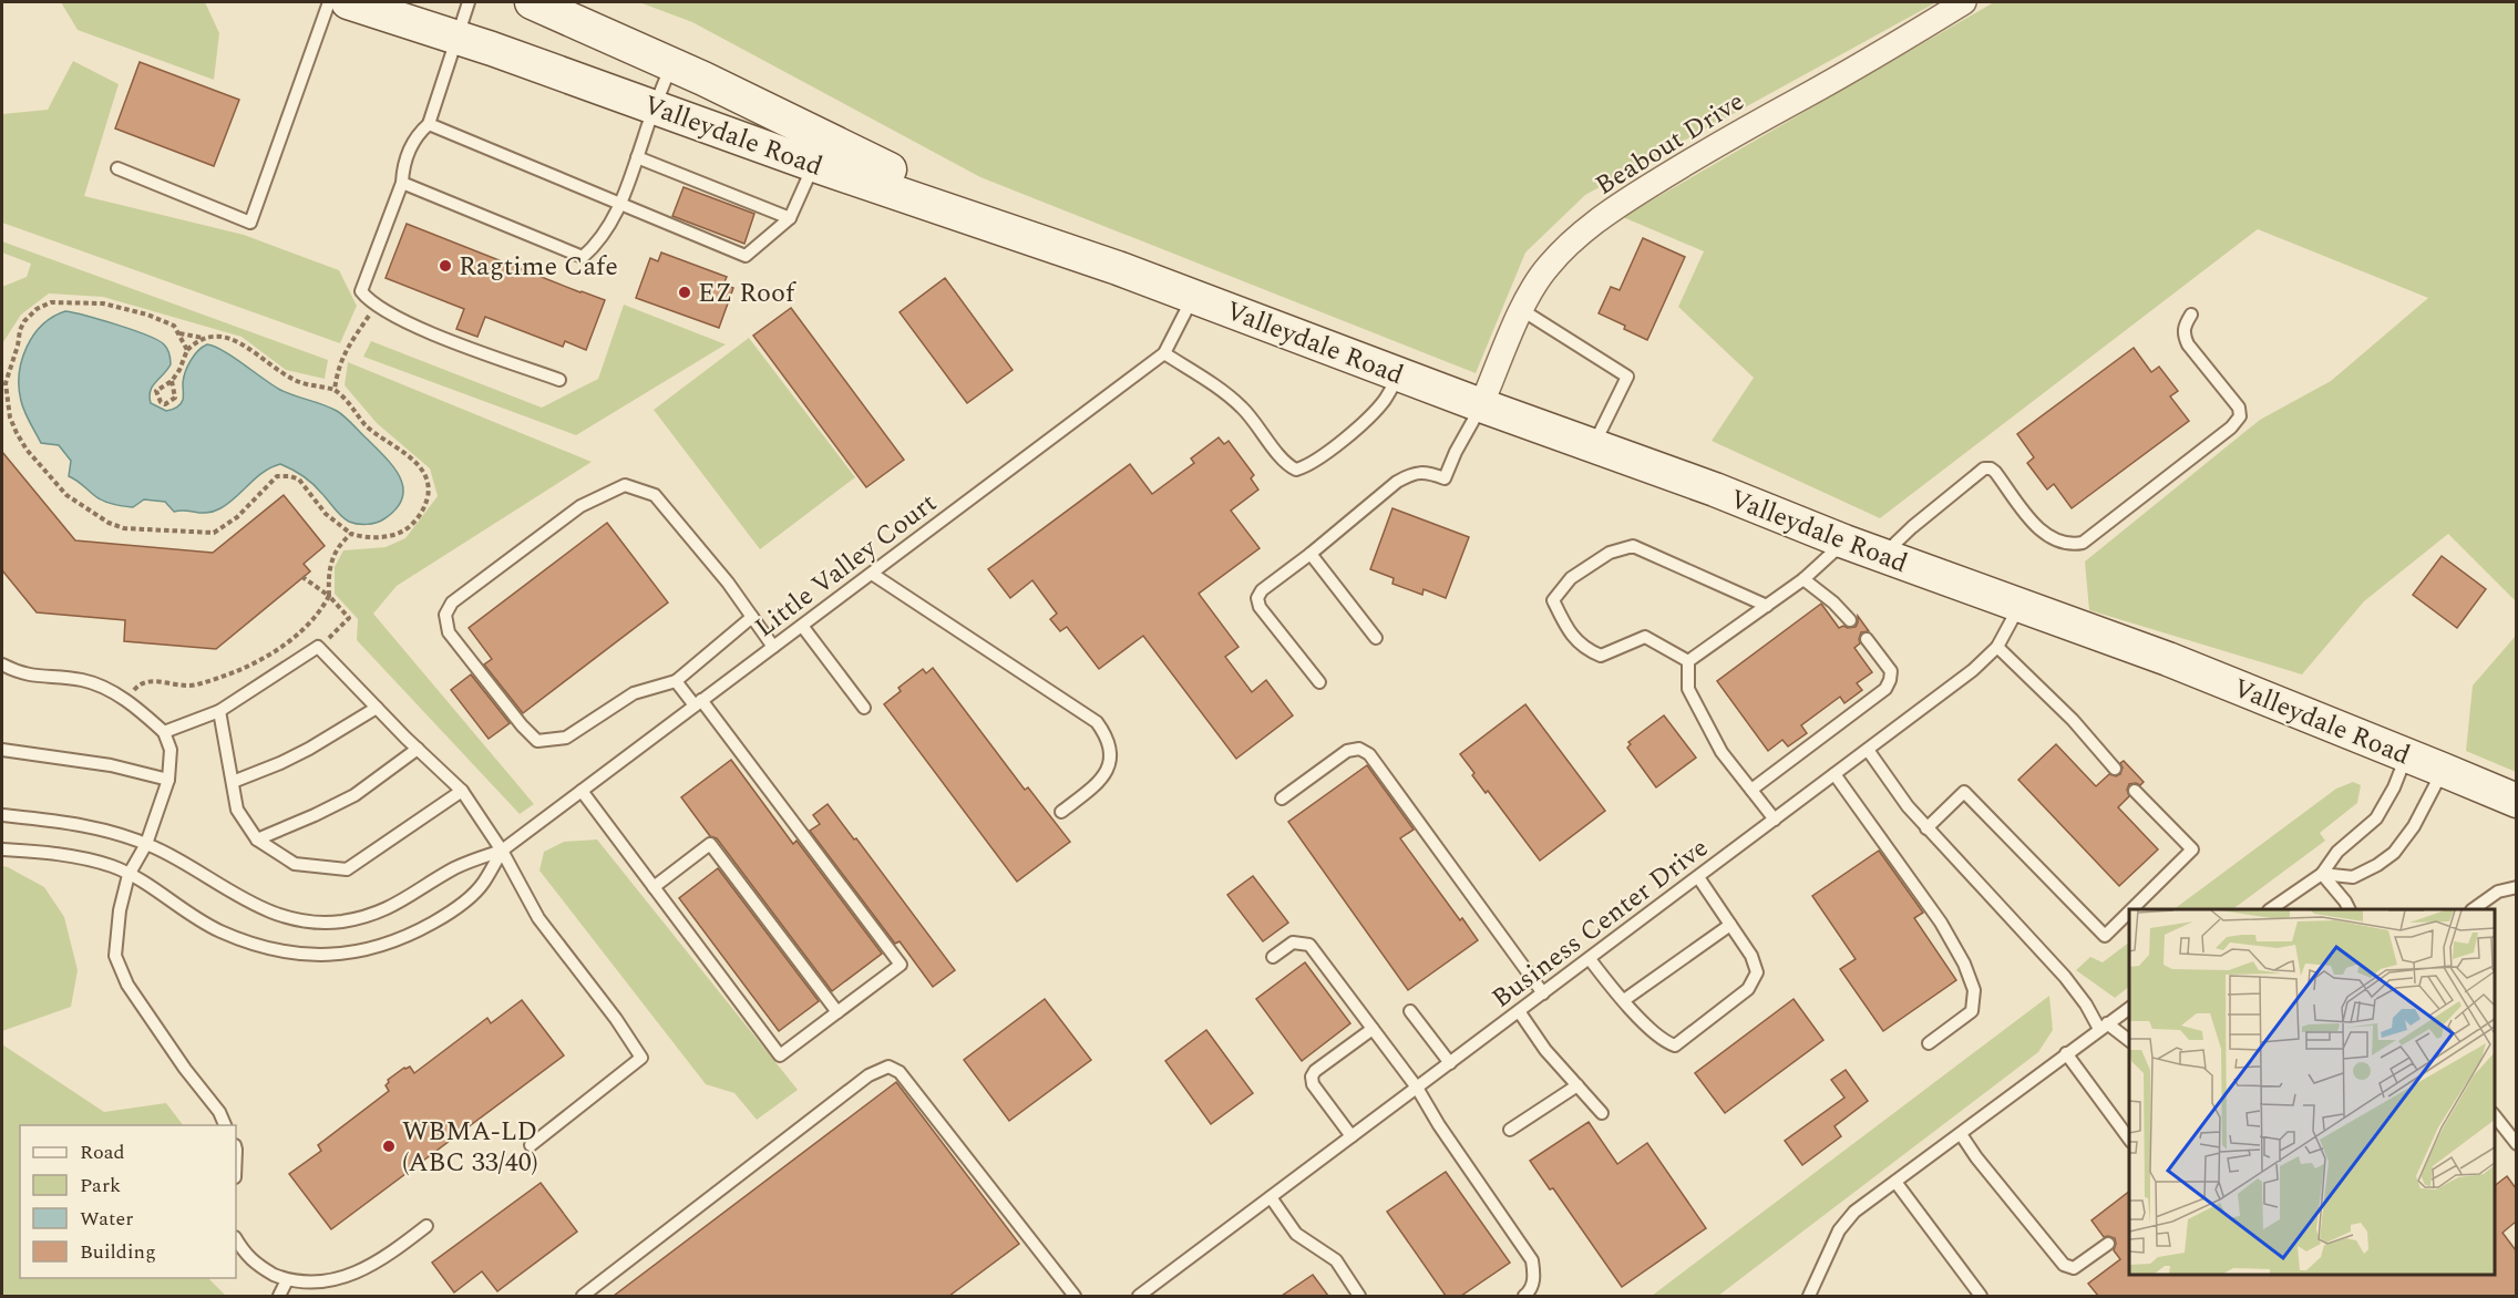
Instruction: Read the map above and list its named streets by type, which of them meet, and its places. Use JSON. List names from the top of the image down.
{
  "streets": {
    "main road": ["Valleydale Road"],
    "street": ["Beabout Drive"],
    "lane": ["Little Valley Court", "Business Center Drive"]
  },
  "crossings": [
    ["Valleydale Road", "Beabout Drive"],
    ["Valleydale Road", "Little Valley Court"],
    ["Valleydale Road", "Business Center Drive"]
  ],
  "places": ["Ragtime Cafe", "EZ Roof", "WBMA-LD (ABC 33/40)"],
  "legend": [
    "Road",
    "Park",
    "Water",
    "Building"
  ]
}
